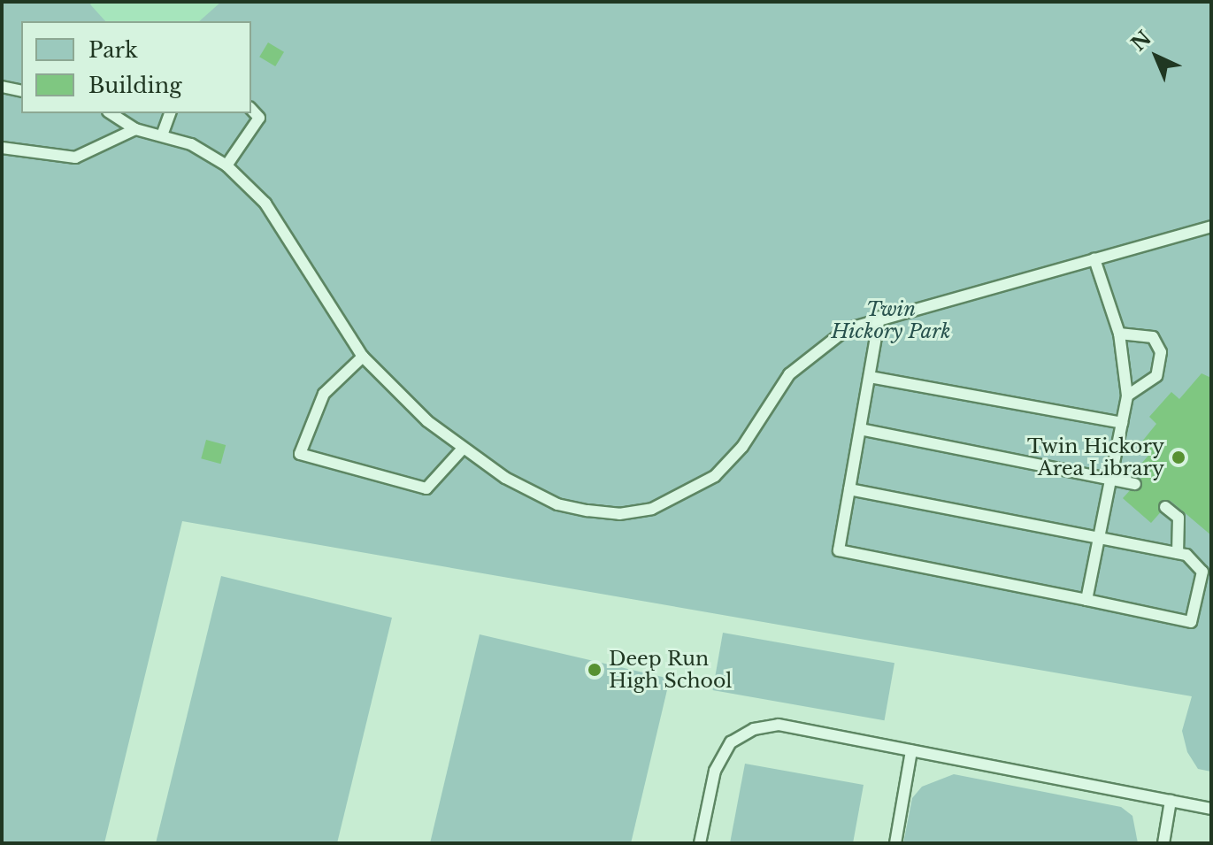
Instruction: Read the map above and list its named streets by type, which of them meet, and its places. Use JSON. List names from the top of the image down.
{
  "parks": ["Twin Hickory Park"],
  "places": ["Twin Hickory Area Library", "Deep Run High School"],
  "legend": ["Park", "Building"],
  "north": "top left"
}
